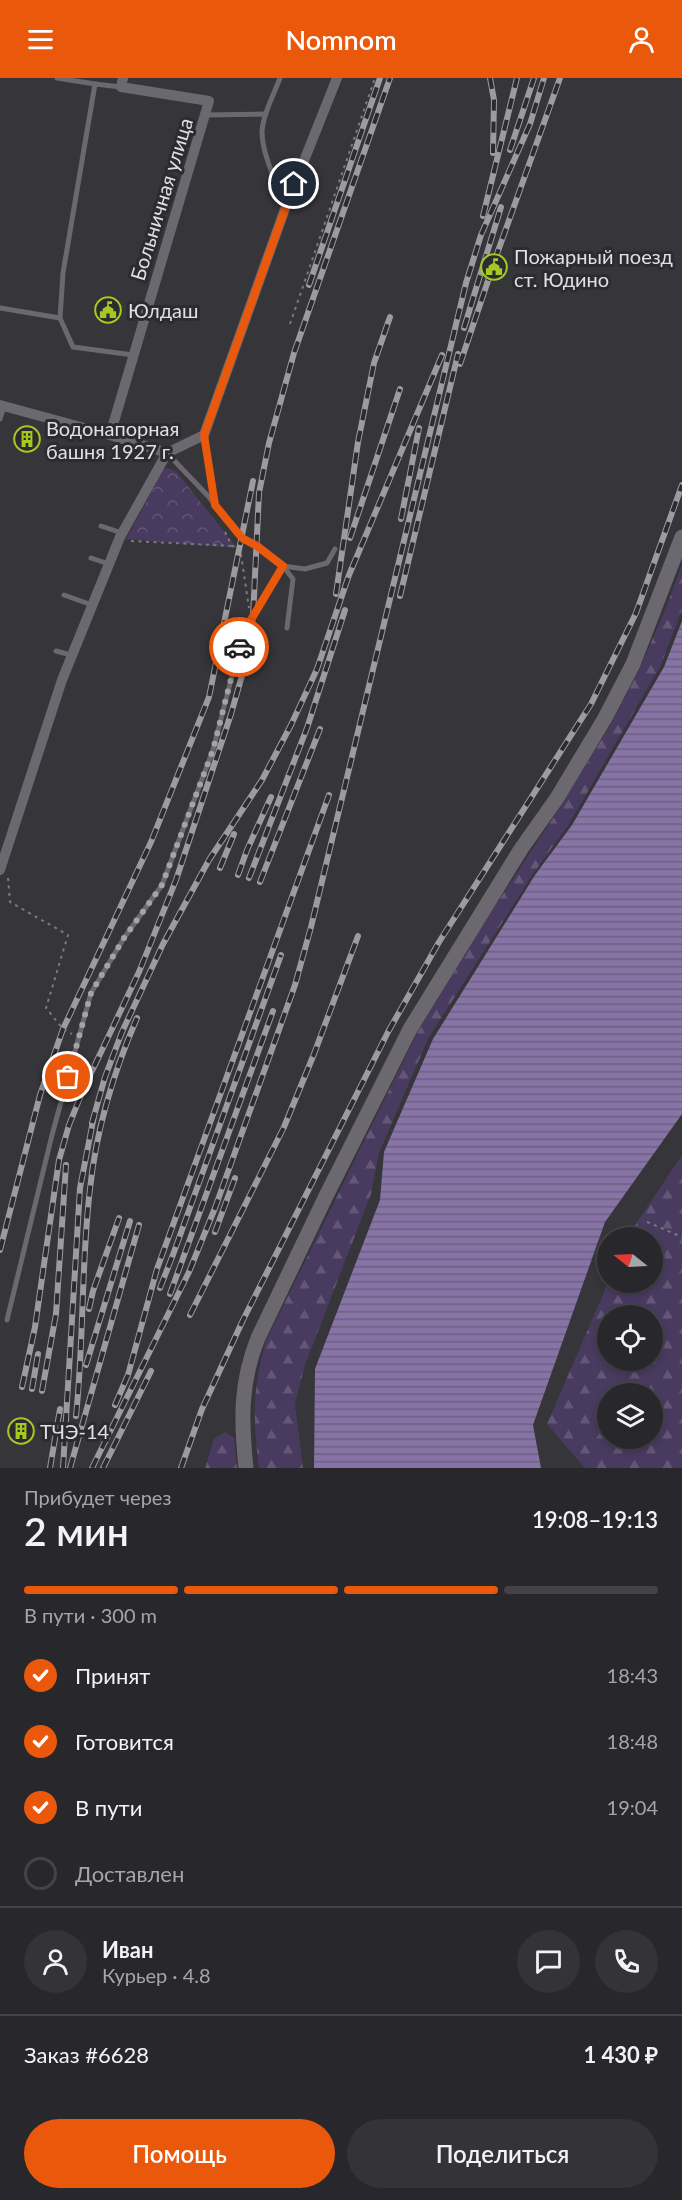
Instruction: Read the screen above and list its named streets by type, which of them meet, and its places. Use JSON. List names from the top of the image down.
{
  "streets": {
    "street": ["Больничная улица"]
  },
  "places": {
    "public building": ["Пожарный поезд ст. Юдино", "Юлдаш"],
    "building": ["Водонапорная башня 1927 г.", "ТЧЭ-14"]
  },
  "north": "left",
  "page": {
    "header": "Nomnom",
    "heading": ["2 мин", "Прибудет через", "19:08–19:13"],
    "panel": [
      "Иван",
      "Курьер · 4.8",
      "Заказ #6628",
      "1 430 ₽"
    ],
    "bar": "В пути · 300 m",
    "list": [
      ["Принят", "18:43"],
      ["Готовится", "18:48"],
      ["В пути", "19:04"],
      "Доставлен"
    ],
    "buttons": ["Помощь", "Поделиться"]
  }
}
